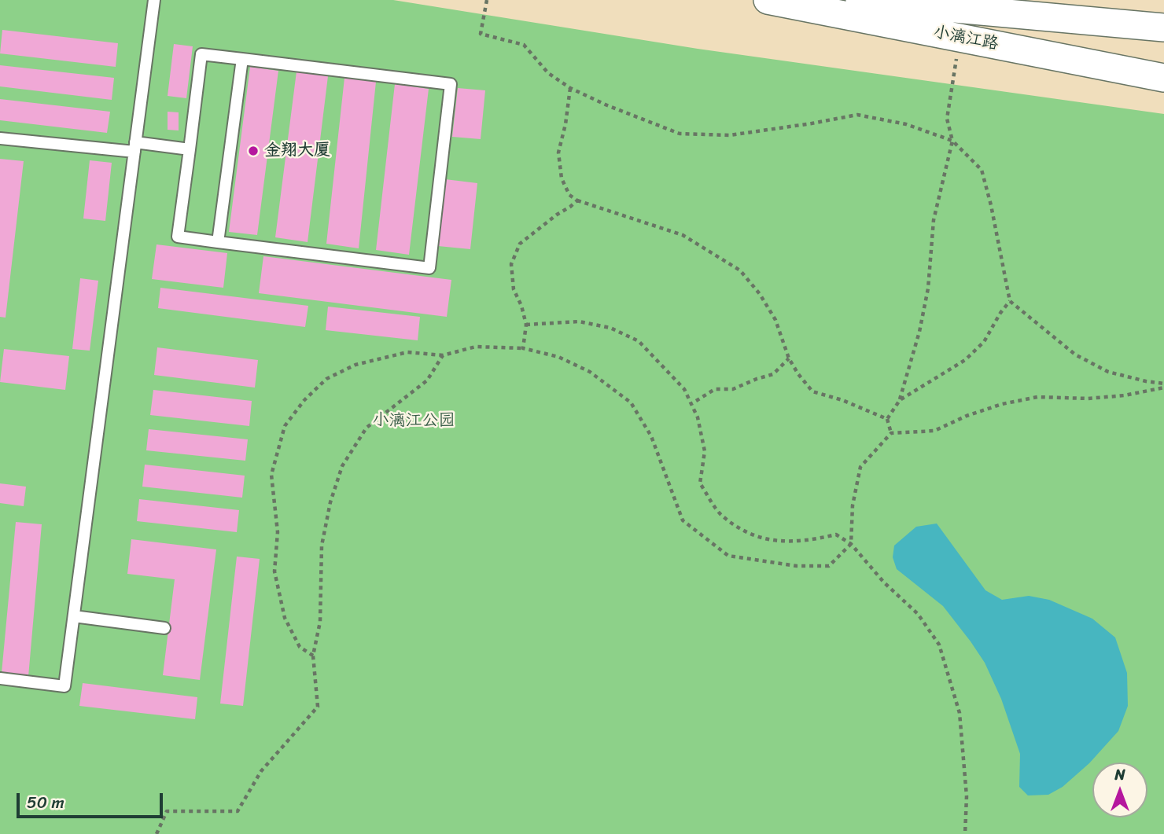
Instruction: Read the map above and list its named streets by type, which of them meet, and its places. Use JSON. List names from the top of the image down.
{
  "streets": {
    "street": ["小漓江路"]
  },
  "parks": ["小漓江公园"],
  "places": ["金翔大厦"],
  "scale_bar": "50 m",
  "north": "top"
}
